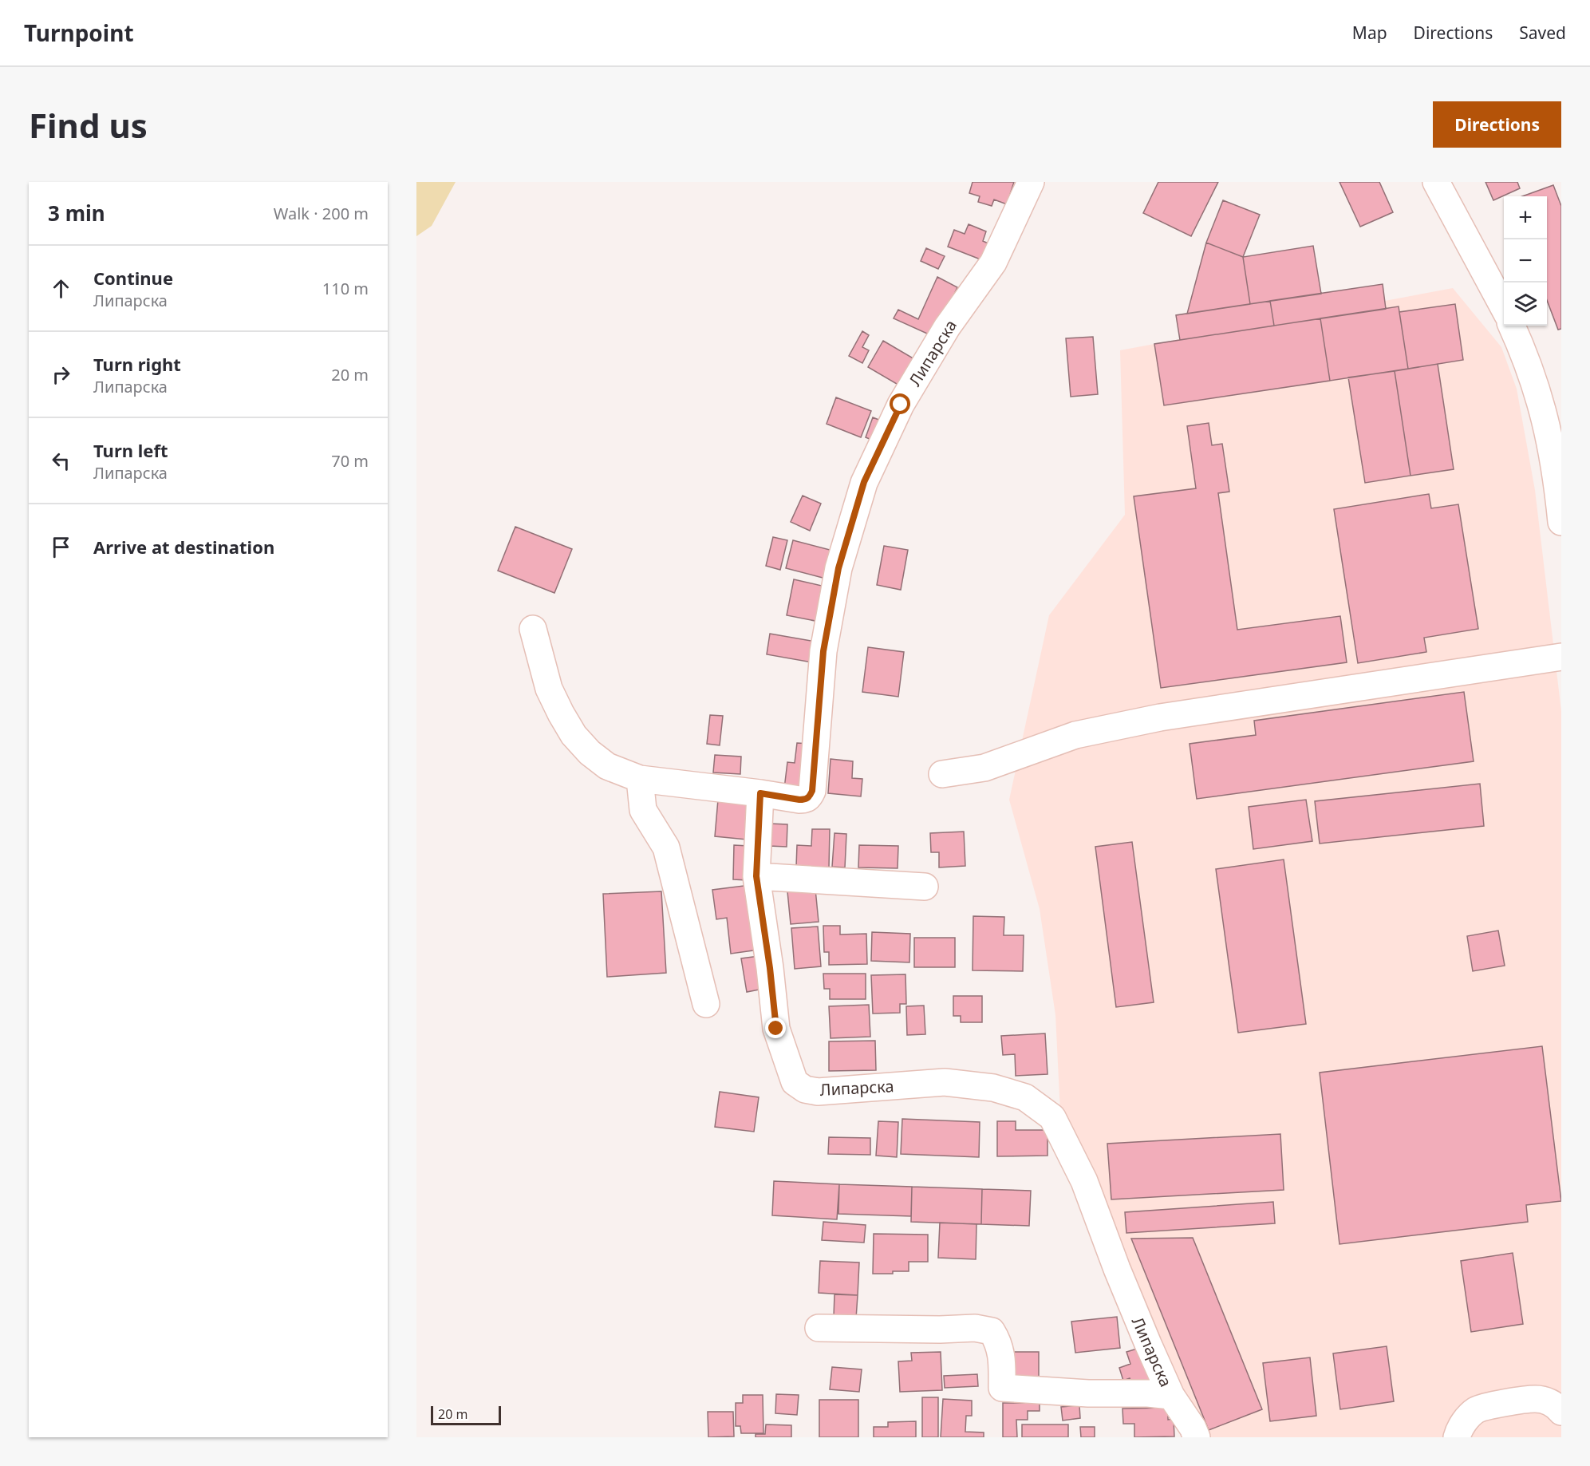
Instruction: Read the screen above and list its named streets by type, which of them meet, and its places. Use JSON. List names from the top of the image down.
{
  "streets": {
    "street": ["Липарска"]
  },
  "scale_bar": "20 m",
  "page": {
    "header": "Turnpoint",
    "nav": ["Map", "Directions", "Saved"],
    "buttons": "Directions",
    "title": "Find us",
    "heading": ["3 min", "Walk · 200 m"],
    "map_buttons": ["+", "−"],
    "list": [
      ["Continue", "Липарска", "110 m"],
      ["Turn right", "Липарска", "20 m"],
      ["Turn left", "Липарска", "70 m"],
      "Arrive at destination"
    ],
    "scale": "20 m"
  }
}
